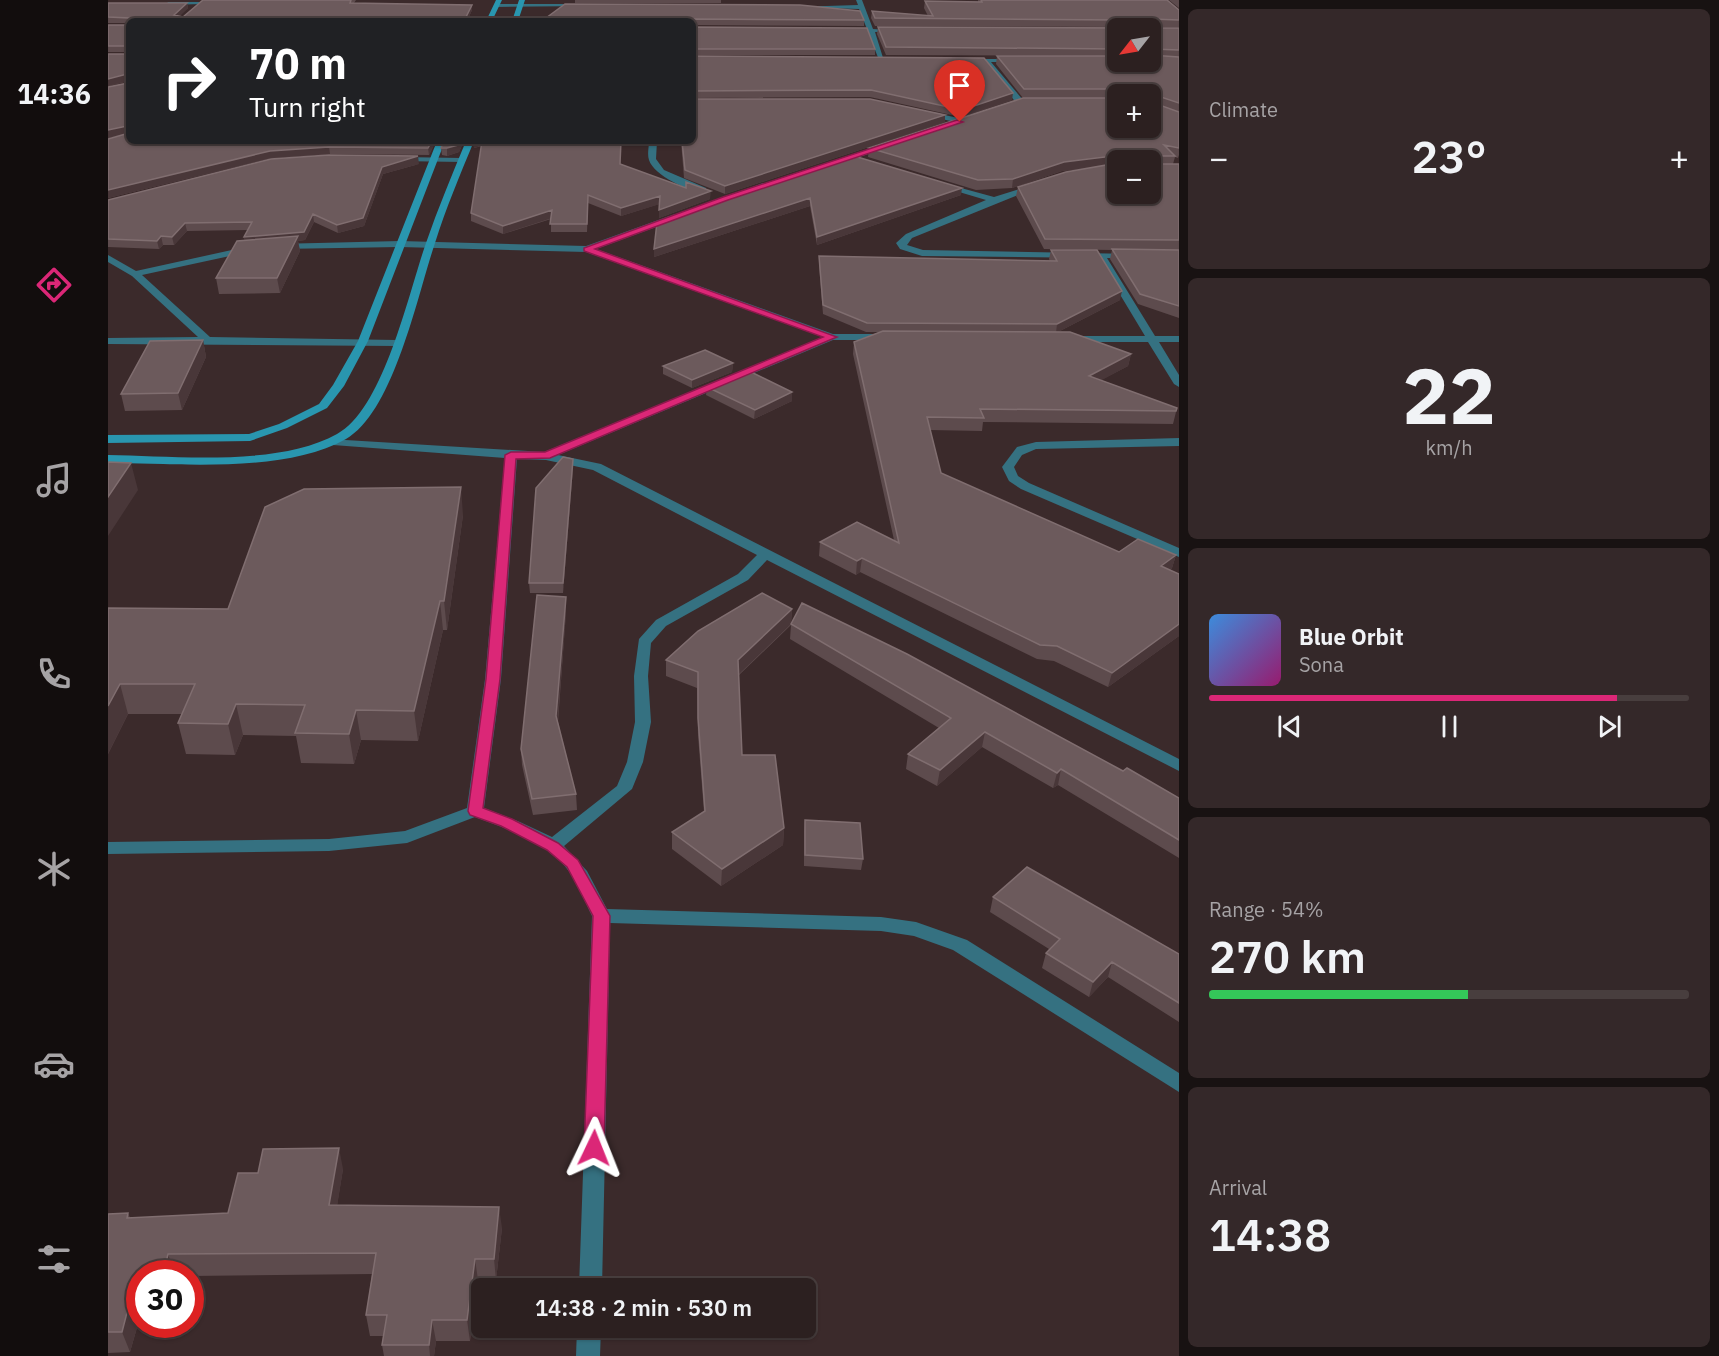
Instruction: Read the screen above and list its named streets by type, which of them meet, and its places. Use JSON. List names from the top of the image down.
{
  "north": "bottom left",
  "page": {
    "tabs": "14:36",
    "tile": [
      "Climate",
      ["22", "km/h"],
      ["Range · 54%", "270 km"],
      ["Arrival", "14:38"]
    ],
    "map_buttons": ["+", "−"],
    "turn": ["70 m", "Turn right"],
    "heat": ["−", "23°", "+"],
    "song": ["Blue Orbit", "Sona"],
    "limit": "30",
    "trip": "14:38 · 2 min · 530 m"
  }
}
